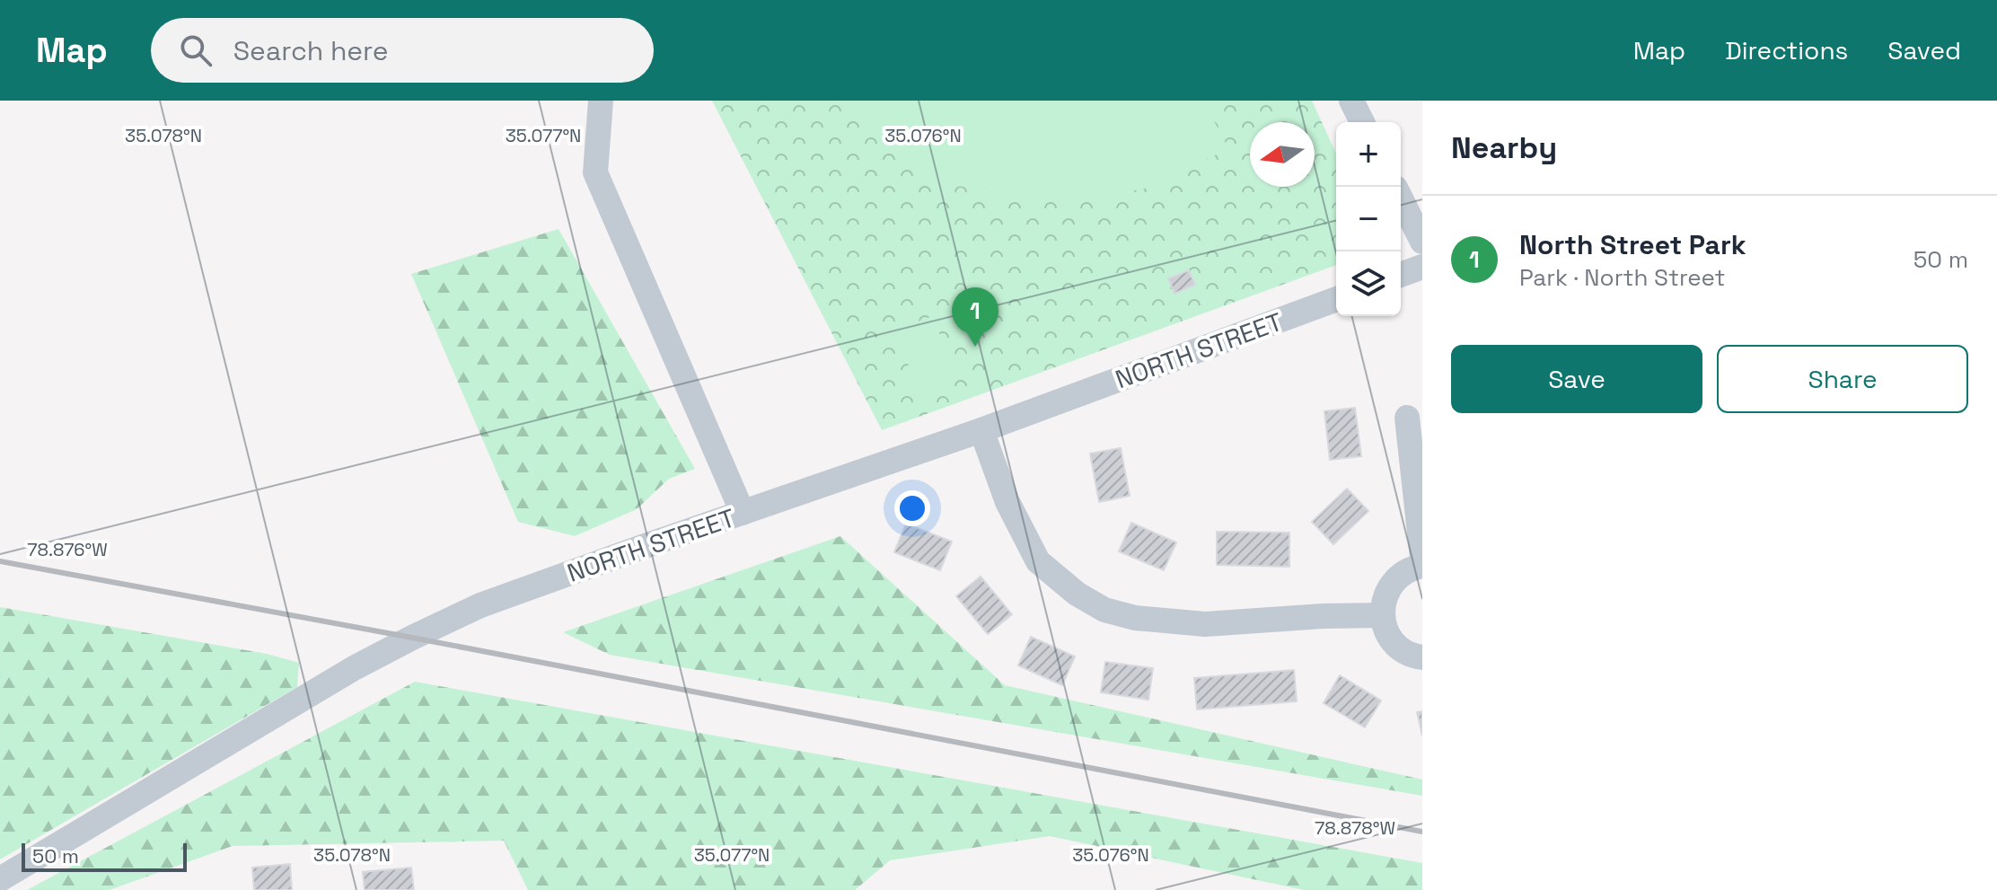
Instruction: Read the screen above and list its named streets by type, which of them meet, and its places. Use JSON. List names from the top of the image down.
{
  "streets": {
    "street": ["NORTH STREET"]
  },
  "scale_bar": "50 m",
  "north": "left",
  "page": {
    "header": "Map",
    "search": "Search here",
    "nav": ["Map", "Directions", "Saved"],
    "heading": "Nearby",
    "map_buttons": ["+", "−"],
    "list": [
      {
        "mark": "1",
        "name": "North Street Park",
        "note": "Park · North Street",
        "value": "50 m"
      }
    ],
    "pins": "1",
    "buttons": ["Save", "Share"],
    "scale": "50 m"
  },
  "coordinates": [
    "35.078°N",
    "35.077°N",
    "35.076°N",
    "78.876°W",
    "78.878°W"
  ]
}
